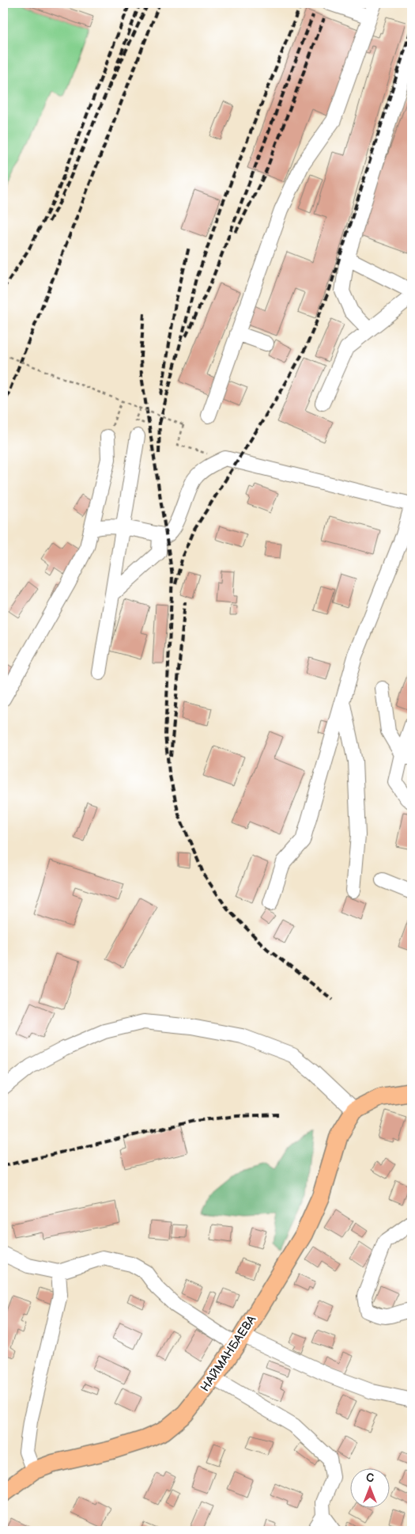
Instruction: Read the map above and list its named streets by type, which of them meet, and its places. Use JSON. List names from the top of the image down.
{
  "streets": {
    "main road": ["НАЙМАНБАЕВА"]
  },
  "north": "top"
}
